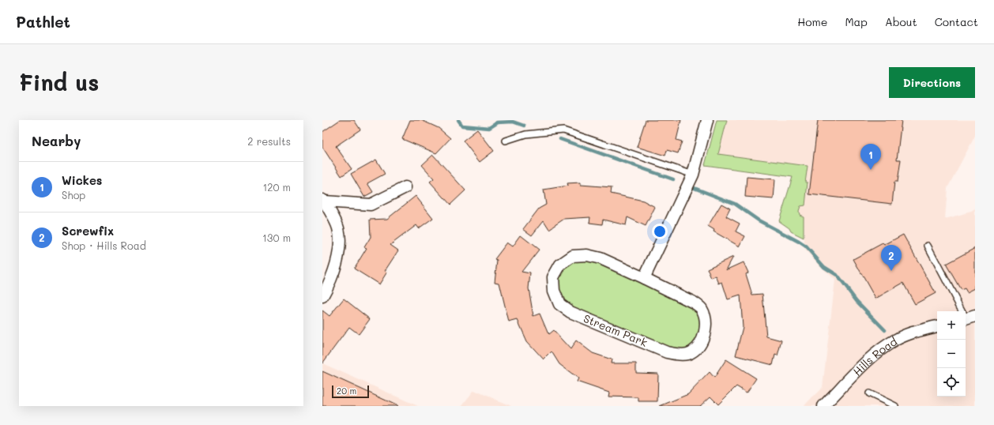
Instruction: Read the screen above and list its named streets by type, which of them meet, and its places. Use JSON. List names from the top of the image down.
{
  "streets": {
    "street": ["Stream Park", "Hills Road"]
  },
  "scale_bar": "20 m",
  "page": {
    "header": "Pathlet",
    "nav": [
      "Home",
      "Map",
      "About",
      "Contact"
    ],
    "buttons": "Directions",
    "title": "Find us",
    "heading": ["Nearby", "2 results"],
    "pins": ["1", "2"],
    "list": [
      {
        "mark": "1",
        "name": "Wickes",
        "note": "Shop",
        "value": "120 m"
      },
      {
        "mark": "2",
        "name": "Screwfix",
        "note": "Shop · Hills Road",
        "value": "130 m"
      }
    ],
    "map_buttons": ["+", "−"],
    "scale": "20 m"
  }
}
